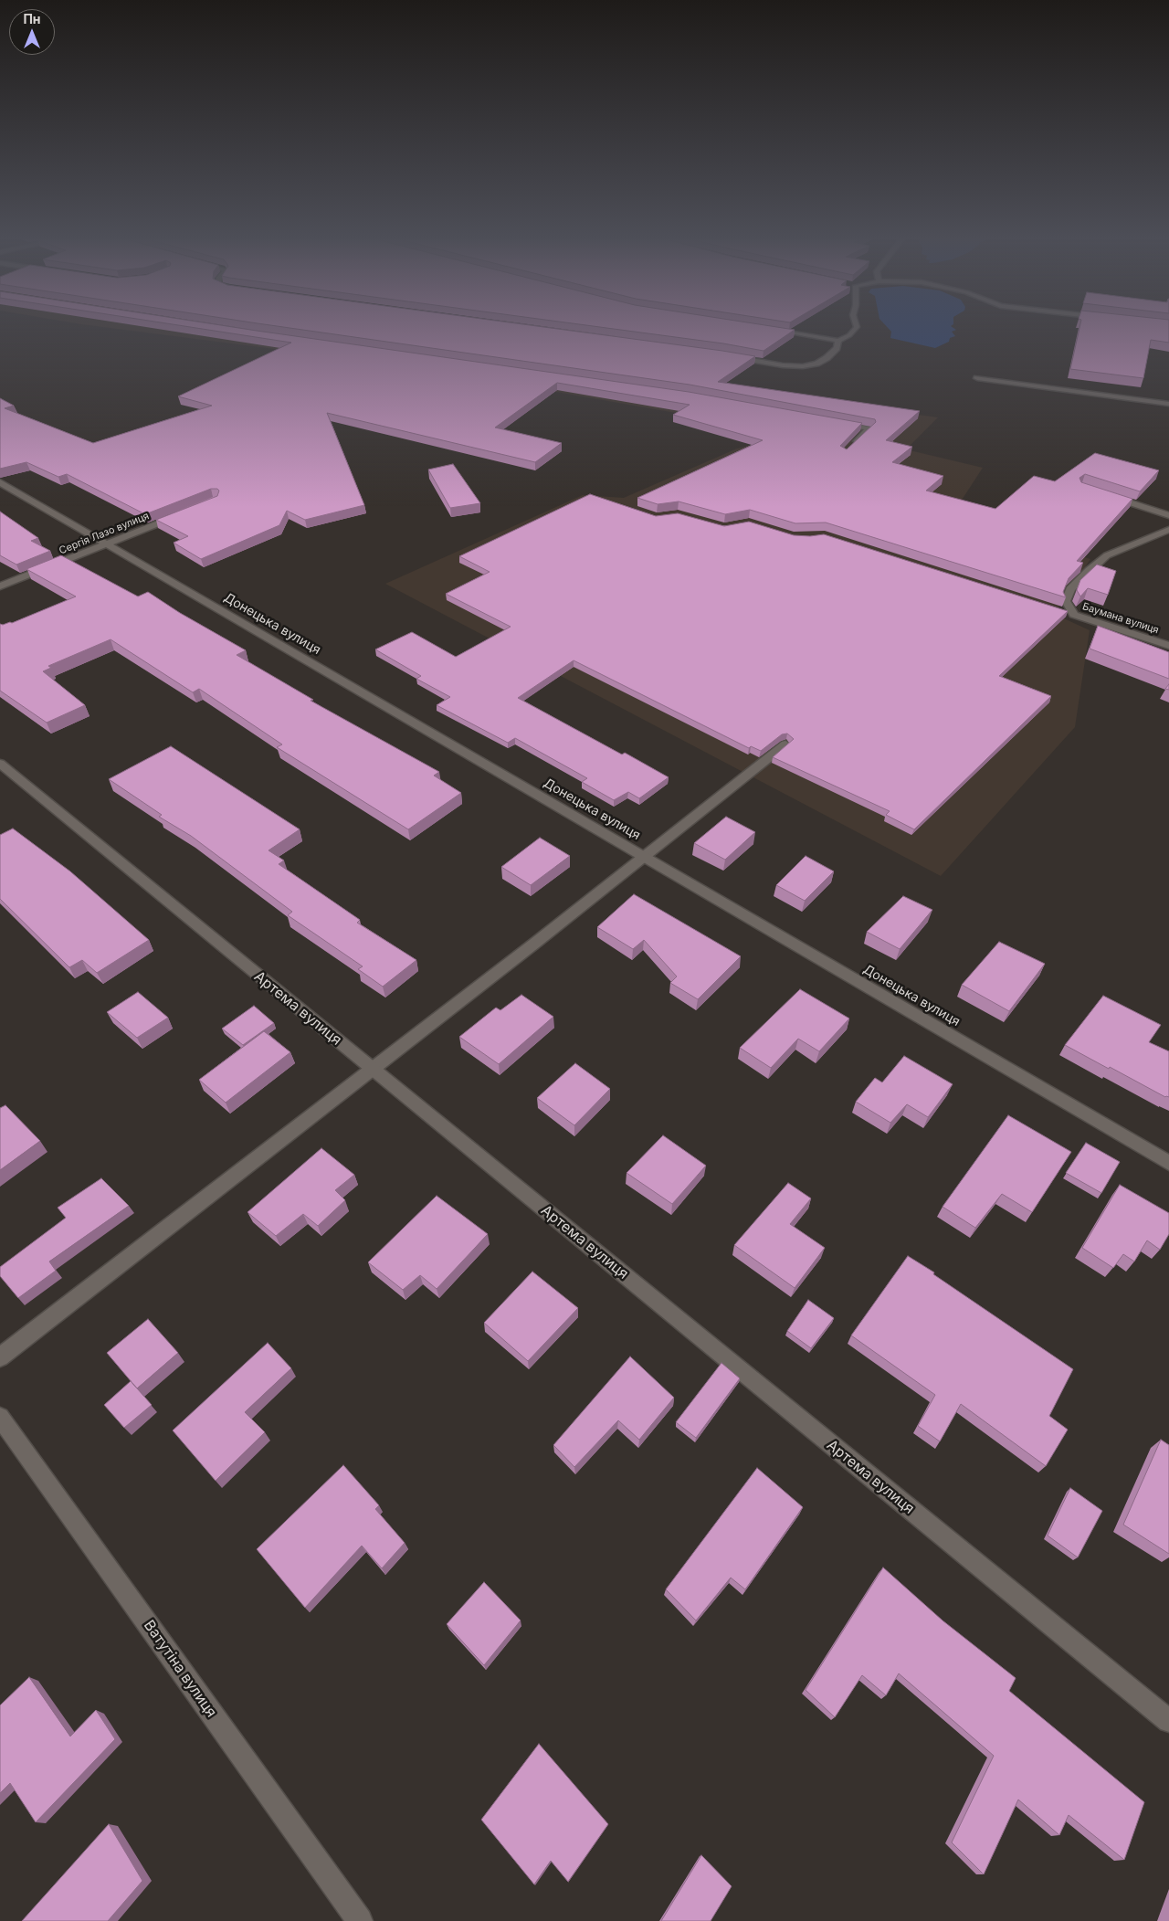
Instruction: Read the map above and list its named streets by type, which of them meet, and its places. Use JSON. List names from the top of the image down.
{
  "streets": {
    "street": [
      "Сергія Лазо вулиця",
      "Баумана вулиця",
      "Донецька вулиця",
      "Артема вулиця",
      "Ватутіна вулиця"
    ]
  },
  "crossings": [
    ["Сергія Лазо вулиця", "Донецька вулиця"]
  ],
  "north": "top"
}
